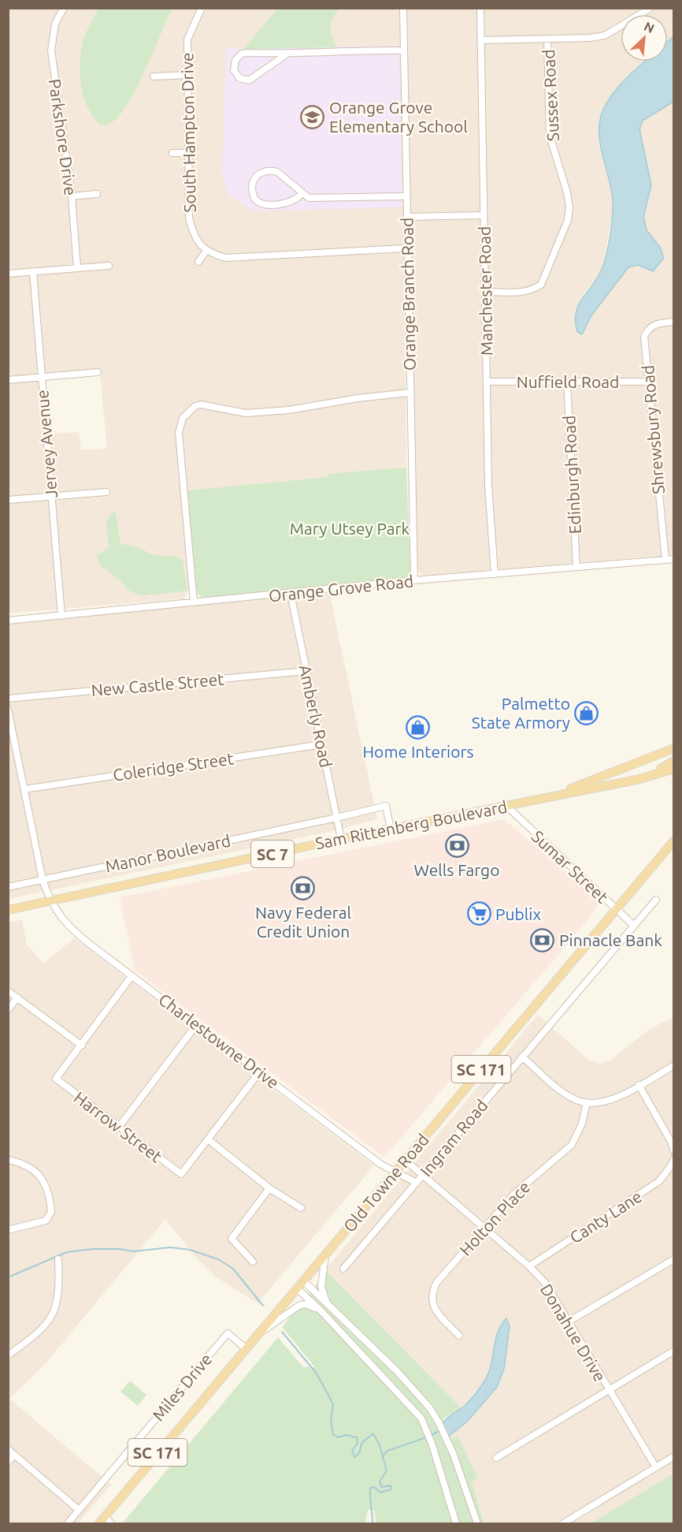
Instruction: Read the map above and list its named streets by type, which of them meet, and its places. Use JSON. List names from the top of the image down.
{
  "streets": {
    "main road": [
      "Sam Rittenberg Boulevard",
      "SC 7",
      "SC 171",
      "Old Towne Road"
    ],
    "street": [
      "Sussex Road",
      "South Hampton Drive",
      "Parkshore Drive",
      "Manchester Road",
      "Orange Branch Road",
      "Nuffield Road",
      "Shrewsbury Road",
      "Jervey Avenue",
      "Edinburgh Road",
      "Orange Grove Road",
      "New Castle Street",
      "Amberly Road",
      "Coleridge Street",
      "Manor Boulevard",
      "Sumar Street",
      "Charlestowne Drive",
      "Harrow Street",
      "Ingram Road",
      "Canty Lane",
      "Holton Place",
      "Donahue Drive",
      "Miles Drive"
    ]
  },
  "crossings": [
    ["Sussex Road", "Manchester Road"],
    ["Manchester Road", "Nuffield Road"],
    ["Manchester Road", "Orange Grove Road"],
    ["Orange Branch Road", "Orange Grove Road"],
    ["Nuffield Road", "Shrewsbury Road"],
    ["Nuffield Road", "Edinburgh Road"],
    ["Shrewsbury Road", "Orange Grove Road"],
    ["Jervey Avenue", "Orange Grove Road"],
    ["Edinburgh Road", "Orange Grove Road"],
    ["Orange Grove Road", "Amberly Road"],
    ["New Castle Street", "Amberly Road"],
    ["Amberly Road", "Coleridge Street"],
    ["Amberly Road", "Sam Rittenberg Boulevard"],
    ["Amberly Road", "Manor Boulevard"],
    ["Coleridge Street", "Charlestowne Drive"],
    ["Sam Rittenberg Boulevard", "Manor Boulevard"],
    ["Sam Rittenberg Boulevard", "Sumar Street"],
    ["Sam Rittenberg Boulevard", "Charlestowne Drive"],
    ["Manor Boulevard", "Charlestowne Drive"],
    ["Sumar Street", "Ingram Road"],
    ["Sumar Street", "Old Towne Road"],
    ["Charlestowne Drive", "Ingram Road"],
    ["Charlestowne Drive", "Old Towne Road"],
    ["Ingram Road", "Donahue Drive"],
    ["Old Towne Road", "Donahue Drive"],
    ["Old Towne Road", "Miles Drive"],
    ["Canty Lane", "Donahue Drive"],
    ["Holton Place", "Donahue Drive"]
  ],
  "parks": ["Mary Utsey Park"],
  "places": {
    "school or university": ["Orange Grove Elementary School"],
    "shop": ["Palmetto State Armory", "Home Interiors"],
    "bank": ["Wells Fargo", "Navy Federal Credit Union", "Pinnacle Bank"],
    "supermarket": ["Publix"]
  },
  "north": "top right"
}
